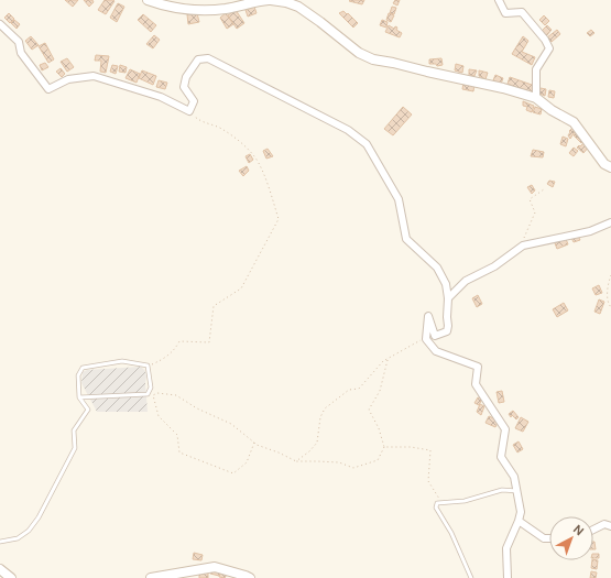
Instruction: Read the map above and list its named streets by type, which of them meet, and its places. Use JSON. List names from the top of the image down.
{
  "north": "top right"
}
